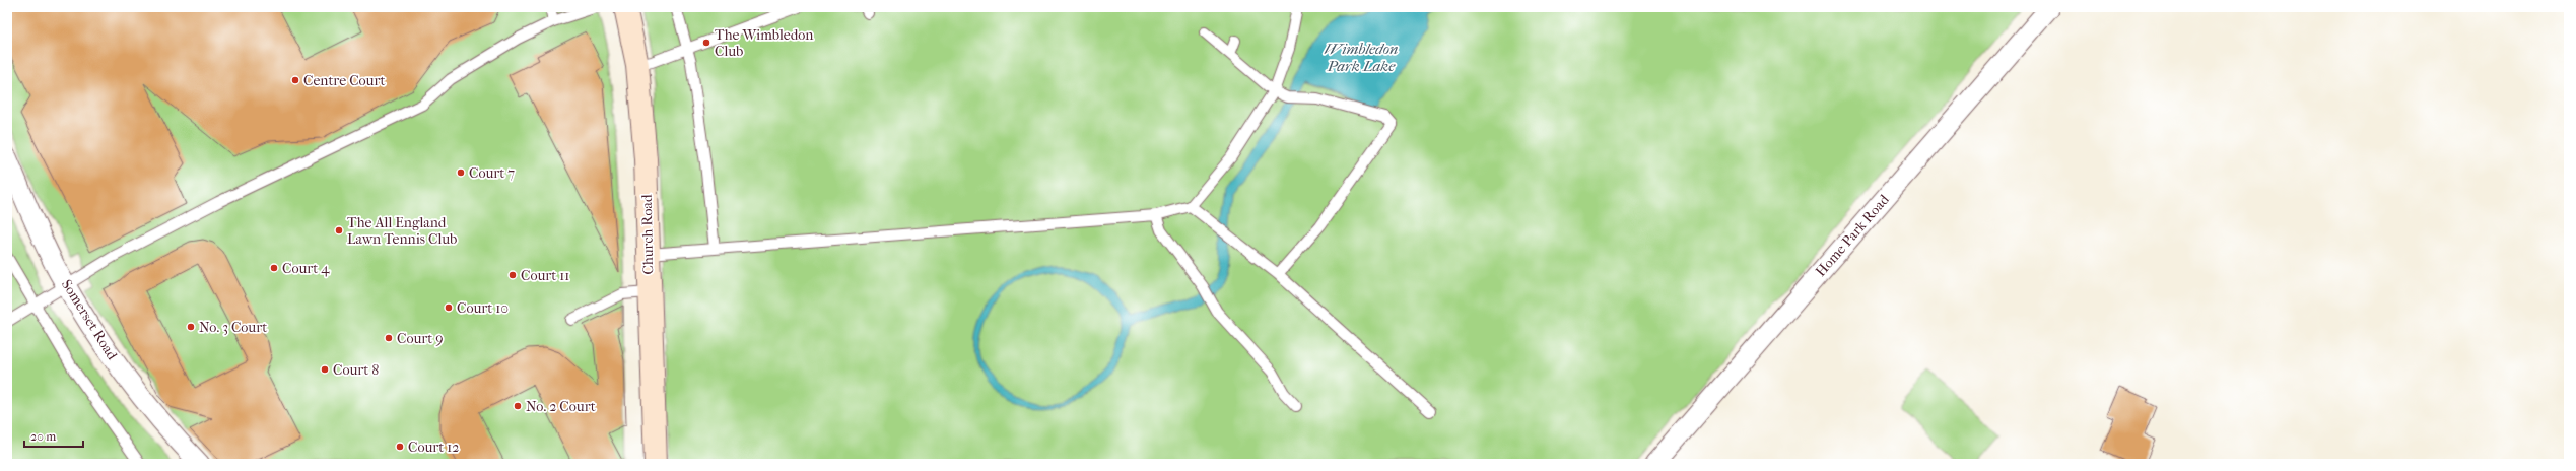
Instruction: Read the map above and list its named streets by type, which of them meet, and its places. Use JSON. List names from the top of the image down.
{
  "streets": {
    "street": ["Church Road", "Home Park Road", "Somerset Road"]
  },
  "water": ["Wimbledon Park Lake"],
  "places": [
    "The Wimbledon Club",
    "Centre Court",
    "Court 7",
    "The All England Lawn Tennis Club",
    "Court 4",
    "Court 11",
    "Court 10",
    "No. 3 Court",
    "Court 9",
    "Court 8",
    "No. 2 Court",
    "Court 12"
  ],
  "scale_bar": "20 m"
}
